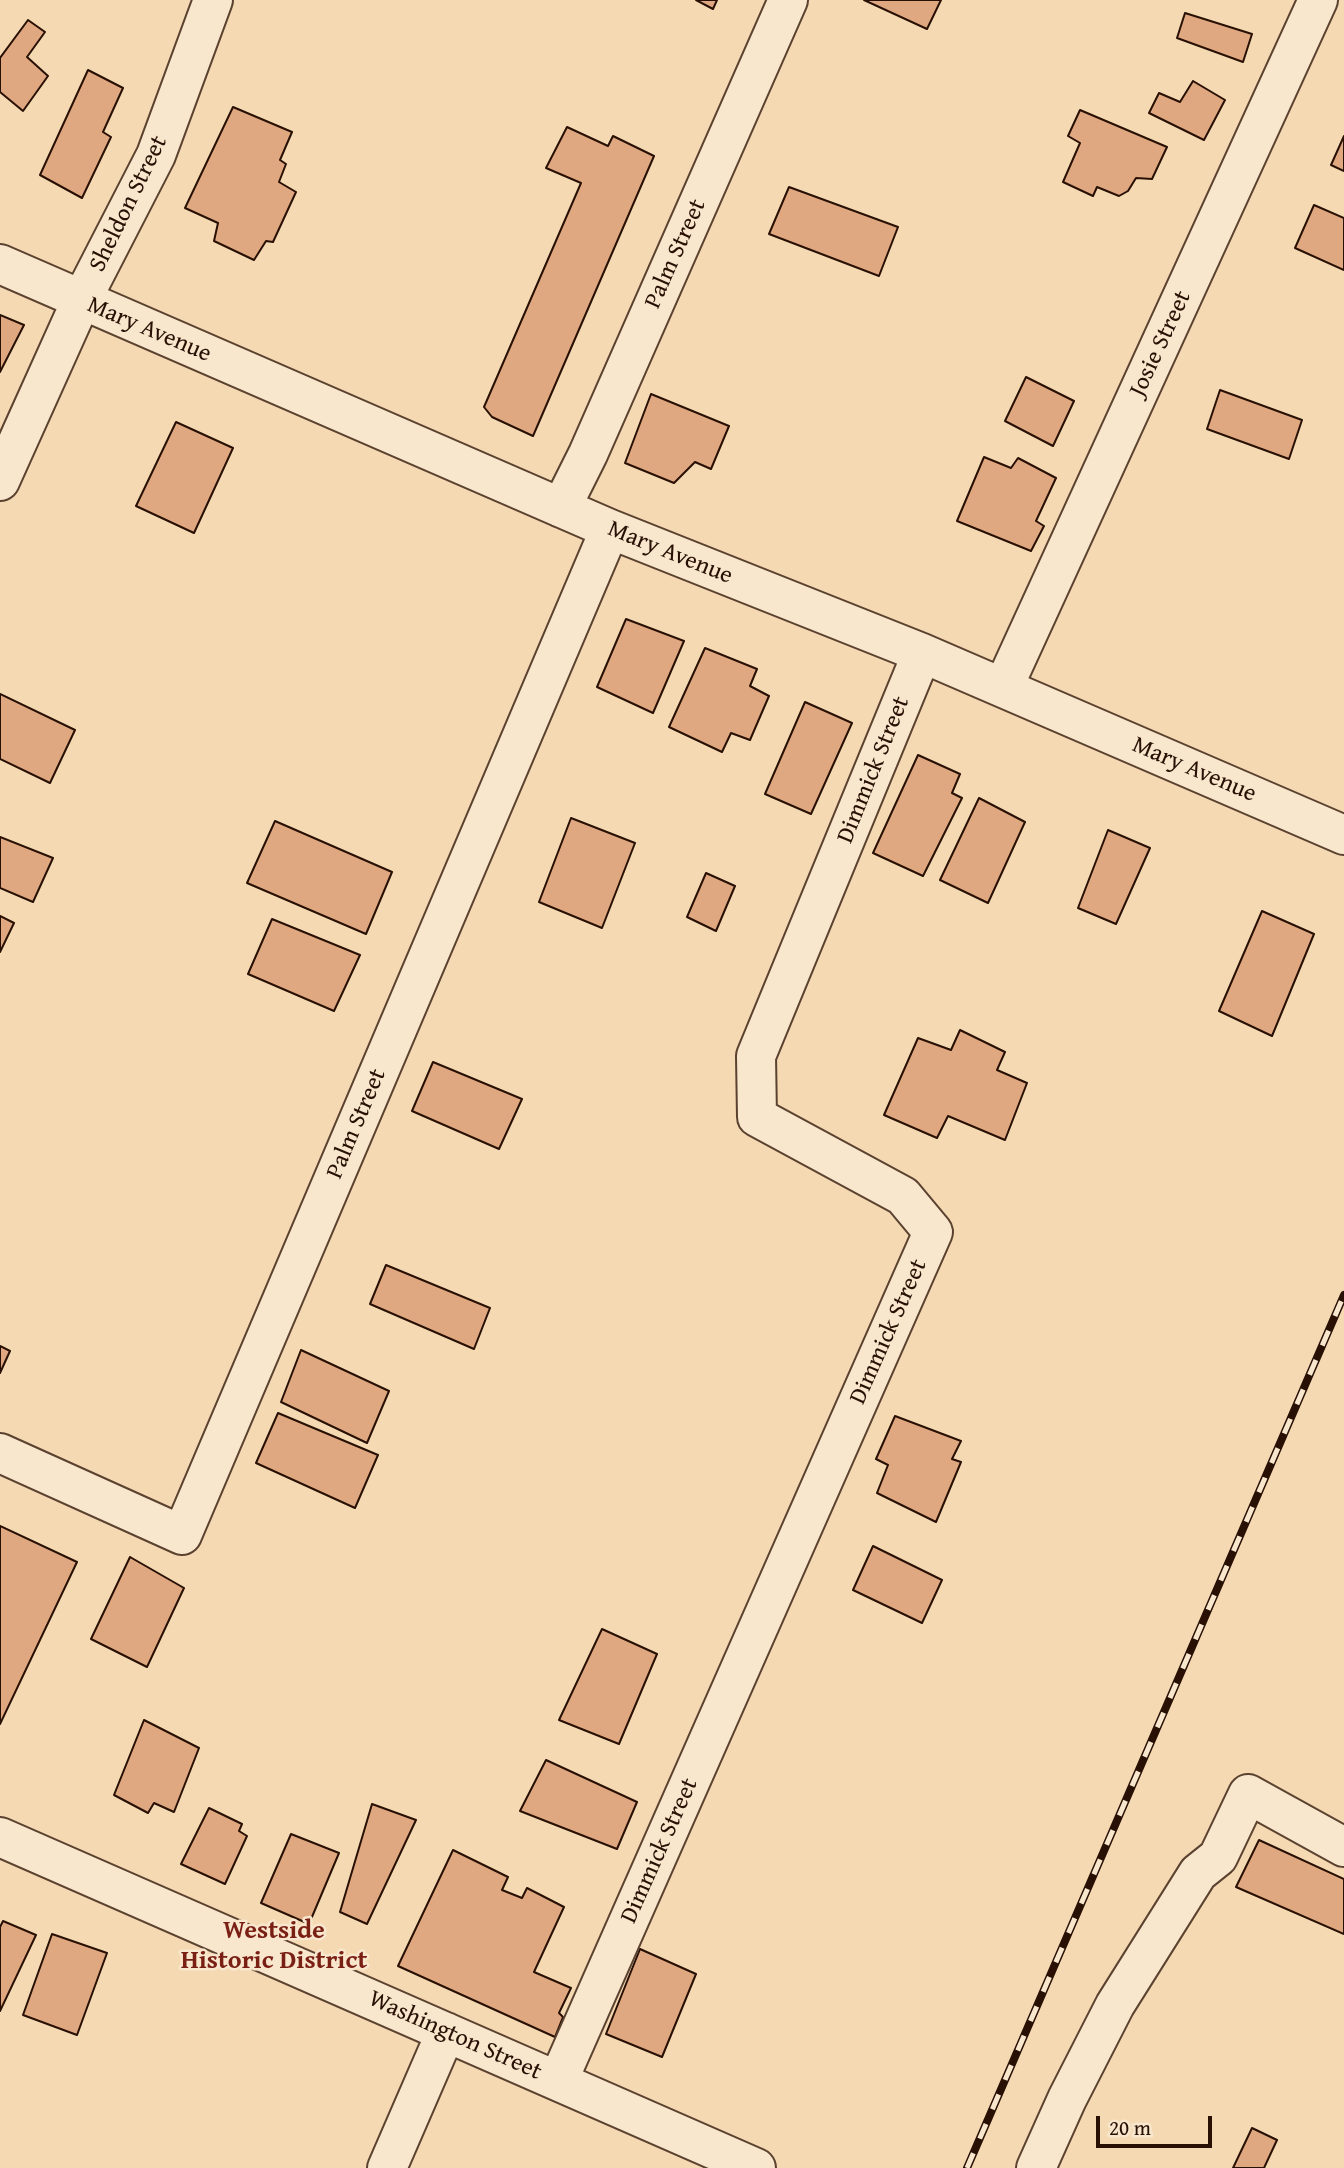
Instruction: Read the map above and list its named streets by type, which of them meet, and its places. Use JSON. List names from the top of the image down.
{
  "streets": {
    "street": [
      "Sheldon Street",
      "Palm Street",
      "Mary Avenue",
      "Josie Street",
      "Dimmick Street",
      "Washington Street"
    ]
  },
  "crossings": [
    ["Sheldon Street", "Mary Avenue"],
    ["Palm Street", "Mary Avenue"],
    ["Mary Avenue", "Josie Street"],
    ["Mary Avenue", "Dimmick Street"],
    ["Dimmick Street", "Washington Street"]
  ],
  "districts": ["Westside Historic District"],
  "scale_bar": "20 m"
}
